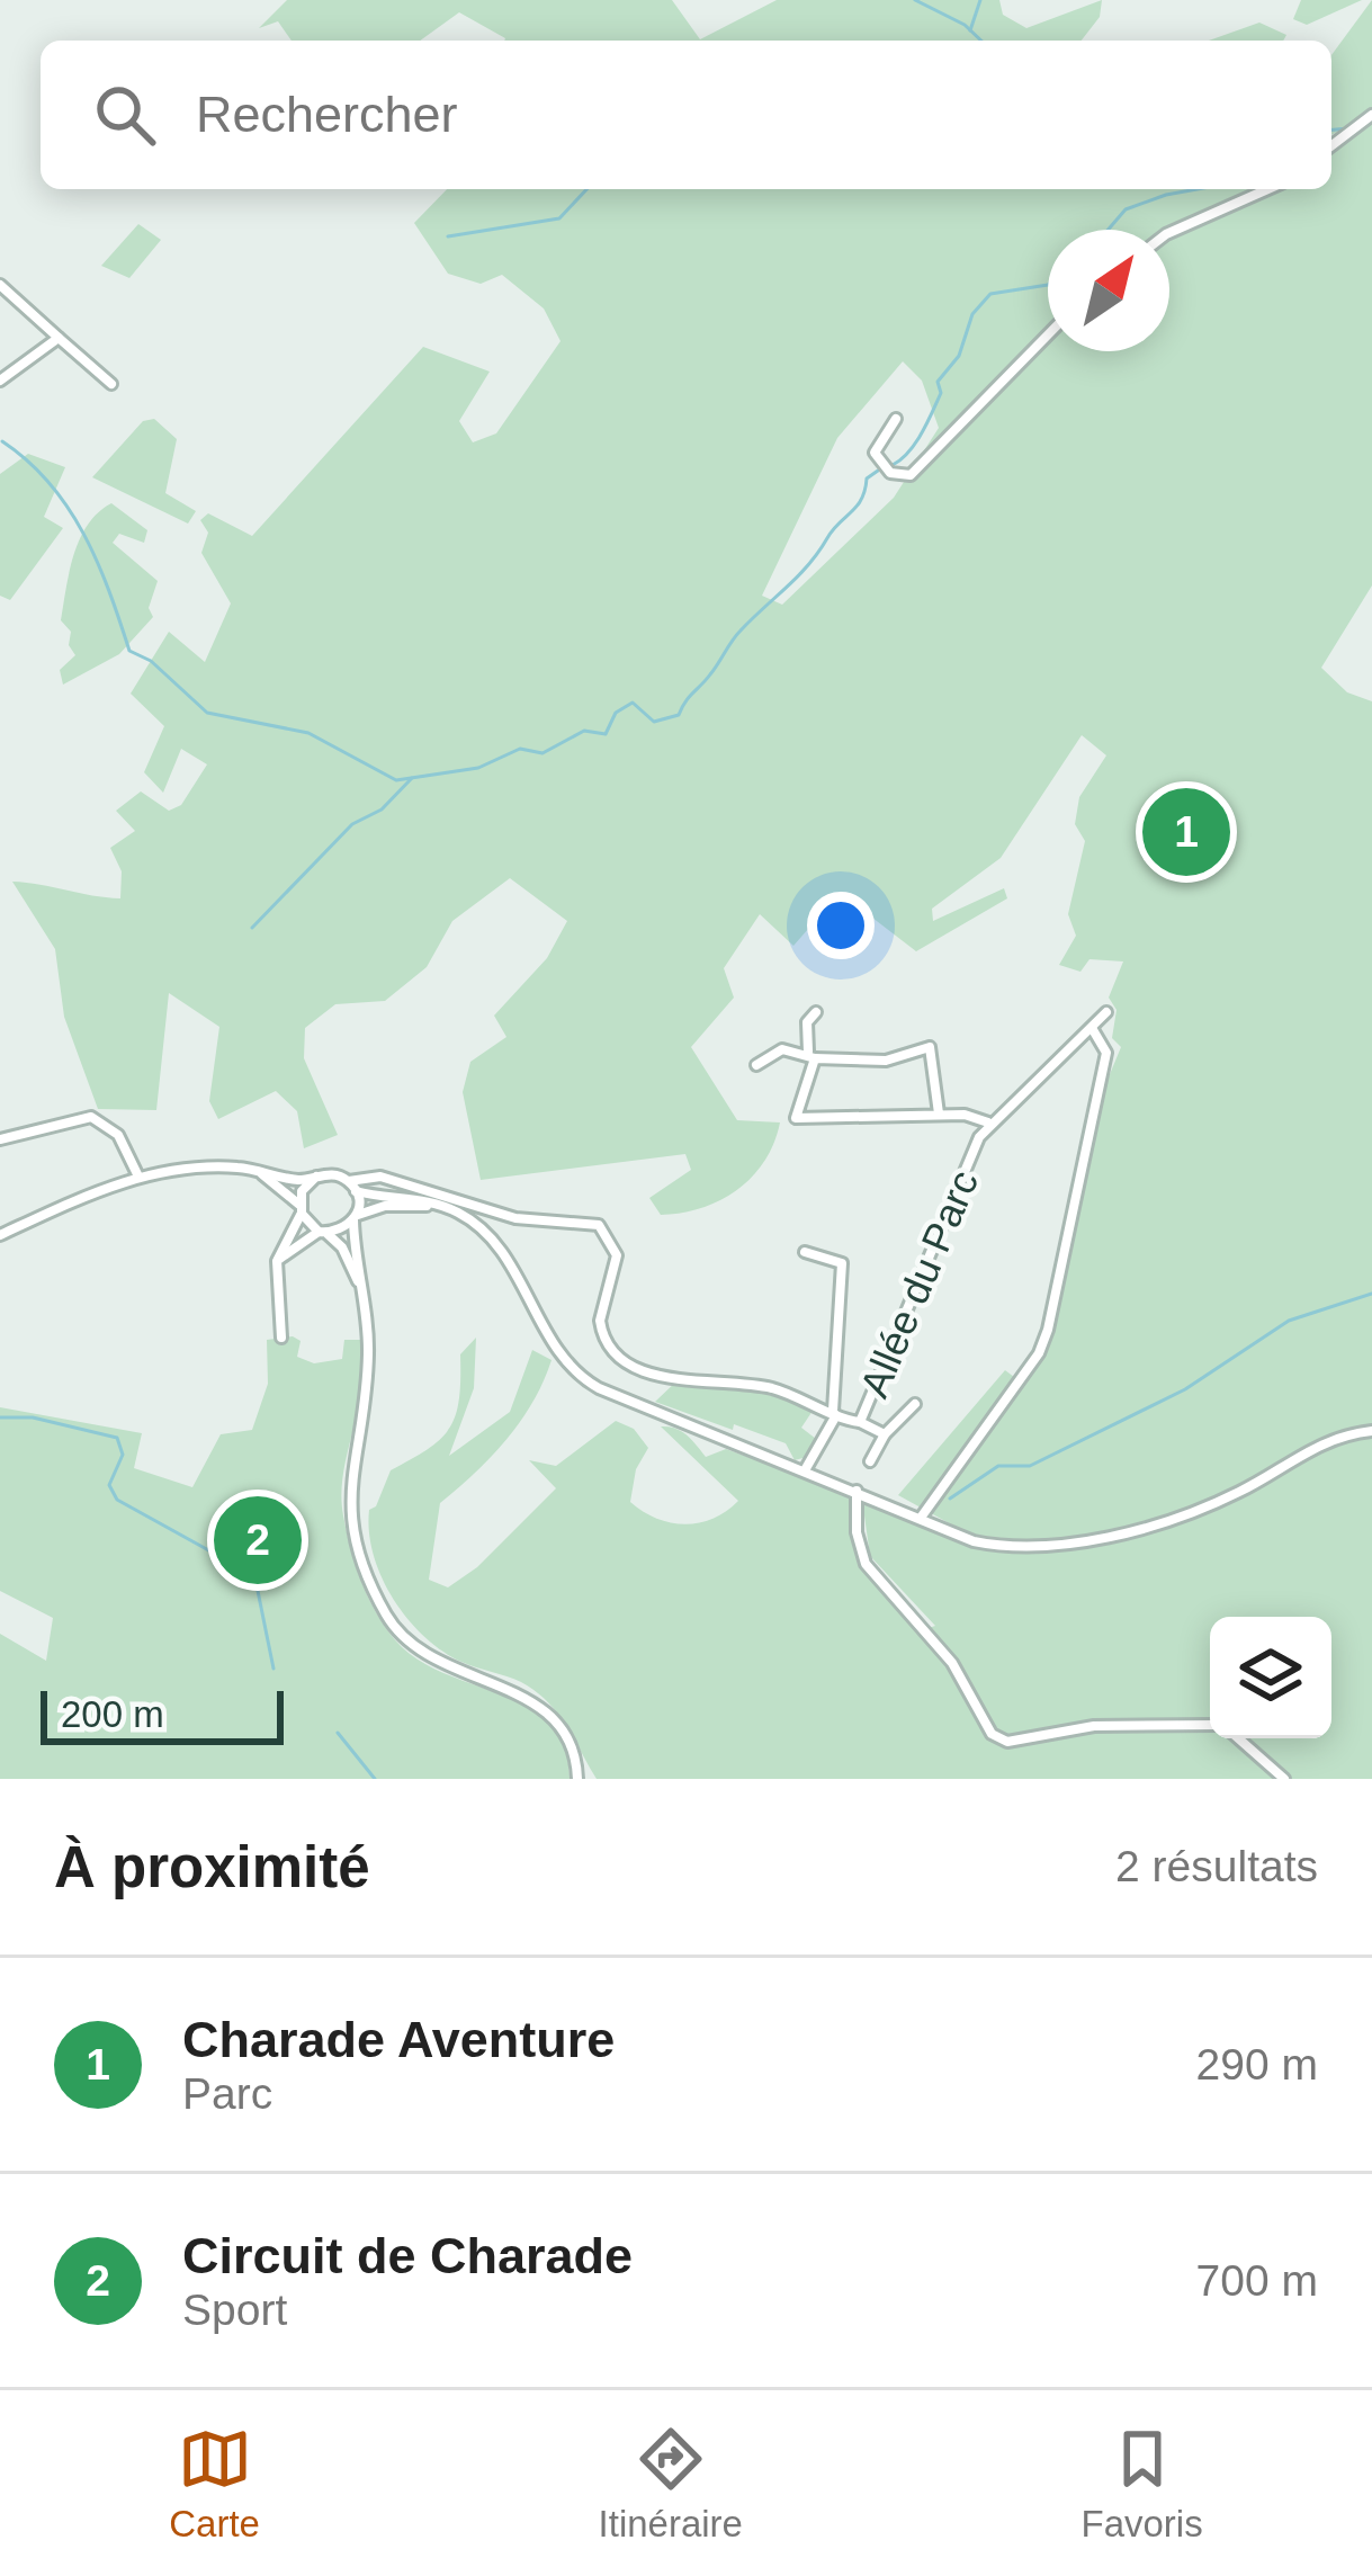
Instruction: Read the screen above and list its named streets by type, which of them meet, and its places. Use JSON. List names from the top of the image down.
{
  "streets": {
    "street": ["Allée du Parc"]
  },
  "scale_bar": "200 m",
  "north": "top right",
  "page": {
    "search": "Rechercher",
    "pins": ["1", "2"],
    "scale": "200 m",
    "heading": ["À proximité", "2 résultats"],
    "list": [
      {
        "mark": "1",
        "name": "Charade Aventure",
        "note": "Parc",
        "value": "290 m"
      },
      {
        "mark": "2",
        "name": "Circuit de Charade",
        "note": "Sport",
        "value": "700 m"
      }
    ],
    "nav": ["Carte", "Itinéraire", "Favoris"]
  }
}
